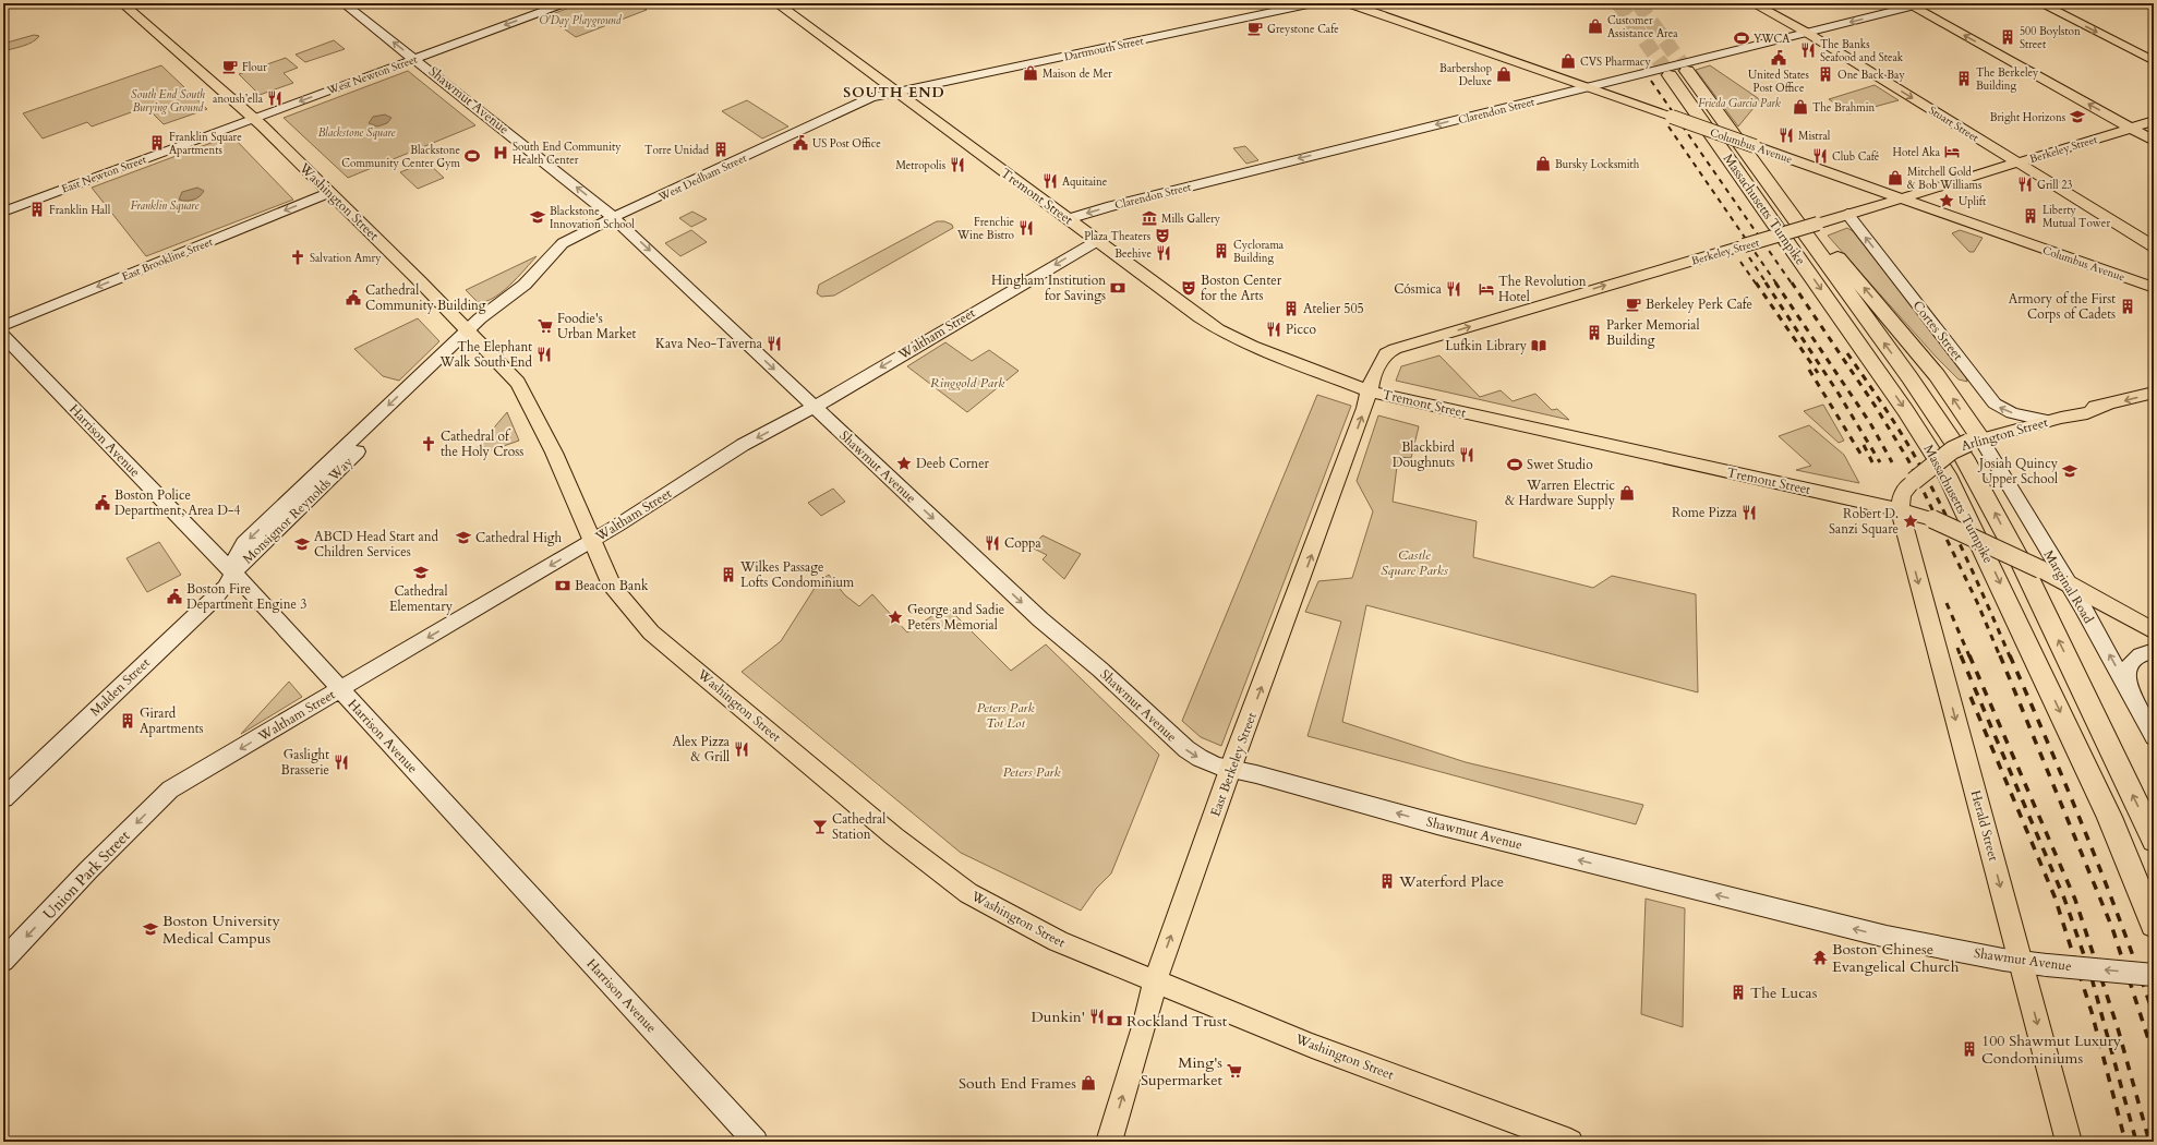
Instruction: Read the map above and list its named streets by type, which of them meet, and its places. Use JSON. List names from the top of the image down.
{
  "streets": {
    "highway": ["Massachusetts Turnpike"],
    "main road": [
      "Dartmouth Street",
      "West Newton Street",
      "Shawmut Avenue",
      "Clarendon Street",
      "Stuart Street",
      "Columbus Avenue",
      "Berkeley Street",
      "East Newton Street",
      "West Dedham Street",
      "Tremont Street",
      "Washington Street",
      "East Brookline Street",
      "Cortes Street",
      "Waltham Street",
      "Arlington Street",
      "Harrison Avenue",
      "Monsignor Reynolds Way",
      "Marginal Road",
      "Malden Street",
      "East Berkeley Street",
      "Herald Street",
      "Union Park Street"
    ]
  },
  "crossings": [
    ["Dartmouth Street", "West Dedham Street"],
    ["Dartmouth Street", "Tremont Street"],
    ["West Newton Street", "Shawmut Avenue"],
    ["West Newton Street", "East Newton Street"],
    ["West Newton Street", "Washington Street"],
    ["Shawmut Avenue", "West Dedham Street"],
    ["Shawmut Avenue", "Waltham Street"],
    ["Shawmut Avenue", "East Berkeley Street"],
    ["Shawmut Avenue", "Herald Street"],
    ["Clarendon Street", "Stuart Street"],
    ["Clarendon Street", "Columbus Avenue"],
    ["Clarendon Street", "Tremont Street"],
    ["Stuart Street", "Berkeley Street"],
    ["Columbus Avenue", "Berkeley Street"],
    ["Berkeley Street", "Tremont Street"],
    ["Berkeley Street", "Cortes Street"],
    ["Berkeley Street", "East Berkeley Street"],
    ["East Newton Street", "Washington Street"],
    ["West Dedham Street", "Tremont Street"],
    ["West Dedham Street", "Washington Street"],
    ["West Dedham Street", "Monsignor Reynolds Way"],
    ["Tremont Street", "Waltham Street"],
    ["Tremont Street", "Arlington Street"],
    ["Tremont Street", "Marginal Road"],
    ["Tremont Street", "East Berkeley Street"],
    ["Tremont Street", "Herald Street"],
    ["Washington Street", "East Brookline Street"],
    ["Washington Street", "Waltham Street"],
    ["Washington Street", "Monsignor Reynolds Way"],
    ["Washington Street", "East Berkeley Street"],
    ["Cortes Street", "Arlington Street"],
    ["Waltham Street", "Harrison Avenue"],
    ["Waltham Street", "Union Park Street"],
    ["Arlington Street", "Marginal Road"],
    ["Arlington Street", "Herald Street"],
    ["Harrison Avenue", "Monsignor Reynolds Way"],
    ["Harrison Avenue", "Malden Street"],
    ["Monsignor Reynolds Way", "Malden Street"]
  ],
  "one_way": [
    "West Newton Street",
    "Clarendon Street",
    "Berkeley Street",
    "East Brookline Street",
    "Cortes Street",
    "Waltham Street",
    "Arlington Street",
    "Marginal Road",
    "East Berkeley Street",
    "Herald Street",
    "Union Park Street"
  ],
  "districts": ["SOUTH END"],
  "parks": [
    "O'Day Playground",
    "South End South Burying Ground",
    "Frieda Garcia Park",
    "Blackstone Square",
    "Franklin Square",
    "Ringgold Park",
    "Castle Square Parks",
    "Peters Park Tot Lot",
    "Peters Park"
  ],
  "places": {
    "shop": [
      "Customer Assistance Area",
      "CVS Pharmacy",
      "Maison de Mer",
      "Barbershop Deluxe",
      "The Brahmin",
      "Bursky Locksmith",
      "Mitchell Gold & Bob Williams",
      "Warren Electric & Hardware Supply",
      "South End Frames"
    ],
    "cafe": ["Greystone Cafe", "Flour", "Berkeley Perk Cafe"],
    "building": [
      "500 Boylston Street",
      "One Back Bay",
      "The Berkeley Building",
      "Franklin Square Apartments",
      "Torre Unidad",
      "Franklin Hall",
      "Liberty Mutual Tower",
      "Cyclorama Building",
      "Armory of the First Corps of Cadets",
      "Atelier 505",
      "Parker Memorial Building",
      "Wilkes Passage Lofts Condominium",
      "Girard Apartments",
      "Waterford Place",
      "The Lucas",
      "100 Shawmut Luxury Condominiums"
    ],
    "sports": ["YWCA", "Blackstone Community Center Gym", "Swet Studio"],
    "restaurant": [
      "The Banks Seafood and Steak",
      "anoush’ella",
      "Mistral",
      "Club Café",
      "Metropolis",
      "Aquitaine",
      "Grill 23",
      "Frenchie Wine Bistro",
      "Beehive",
      "Cósmica",
      "Picco",
      "Kava Neo-Taverna",
      "The Elephant Walk South End",
      "Blackbird Doughnuts",
      "Rome Pizza",
      "Coppa",
      "Alex Pizza & Grill",
      "Gaslight Brasserie",
      "Dunkin'"
    ],
    "public building": [
      "United States Post Office",
      "US Post Office",
      "Cathedral Community Building",
      "Boston Police Department, Area D-4",
      "Boston Fire Department Engine 3"
    ],
    "school or university": [
      "Bright Horizons",
      "Blackstone Innovation School",
      "Josiah Quincy Upper School",
      "Cathedral High",
      "ABCD Head Start and Children Services",
      "Cathedral Elementary",
      "Boston University Medical Campus"
    ],
    "hotel": ["Hotel Aka", "The Revolution Hotel"],
    "hospital": ["South End Community Health Center"],
    "place": [
      "Uplift",
      "Deeb Corner",
      "Robert D. Sanzi Square",
      "George and Sadie Peters Memorial"
    ],
    "museum": ["Mills Gallery"],
    "theatre": ["Plaza Theaters", "Boston Center for the Arts"],
    "church": ["Salvation Amry", "Cathedral of the Holy Cross"],
    "bank": ["Hingham Institution for Savings", "Beacon Bank", "Rockland Trust"],
    "supermarket": ["Foodie's Urban Market", "Ming's Supermarket"],
    "library": ["Lufkin Library"],
    "bar": ["Cathedral Station"],
    "temple": ["Boston Chinese Evangelical Church"]
  }
}
